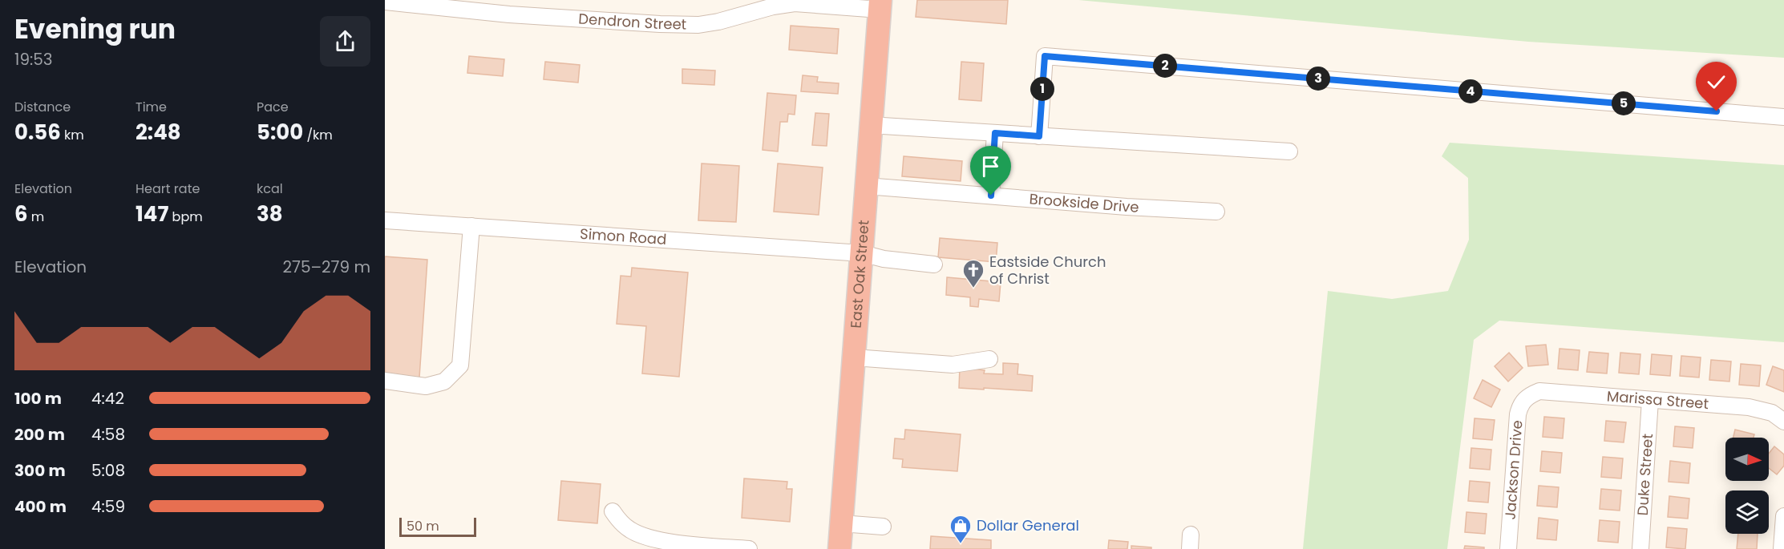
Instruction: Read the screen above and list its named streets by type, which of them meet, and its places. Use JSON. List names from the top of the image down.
{
  "streets": {
    "highway": ["East Oak Street"],
    "street": [
      "Dendron Street",
      "Brookside Drive",
      "Simon Road",
      "Marissa Street",
      "Jackson Drive",
      "Duke Street"
    ]
  },
  "crossings": [
    ["Dendron Street", "East Oak Street"],
    ["Brookside Drive", "East Oak Street"],
    ["Simon Road", "East Oak Street"],
    ["Marissa Street", "Jackson Drive"],
    ["Marissa Street", "Duke Street"]
  ],
  "places": {
    "church": ["Eastside Church of Christ"],
    "shop": ["Dollar General"]
  },
  "scale_bar": "50 m",
  "north": "right",
  "page": {
    "heading": ["Evening run", "19:53"],
    "pins": [
      "2",
      "3",
      "1",
      "4",
      "5"
    ],
    "stats": [
      ["Distance", "0.56 km"],
      ["Time", "2:48"],
      ["Pace", "5:00 /km"],
      ["Elevation", "6 m"],
      ["Heart rate", "147 bpm"],
      ["kcal", "38"]
    ],
    "chart": ["Elevation", "275–279 m"],
    "list": [
      {
        "name": "100 m",
        "note": "4:42"
      },
      {
        "name": "200 m",
        "note": "4:58"
      },
      {
        "name": "300 m",
        "note": "5:08"
      },
      {
        "name": "400 m",
        "note": "4:59"
      }
    ],
    "scale": "50 m"
  }
}
